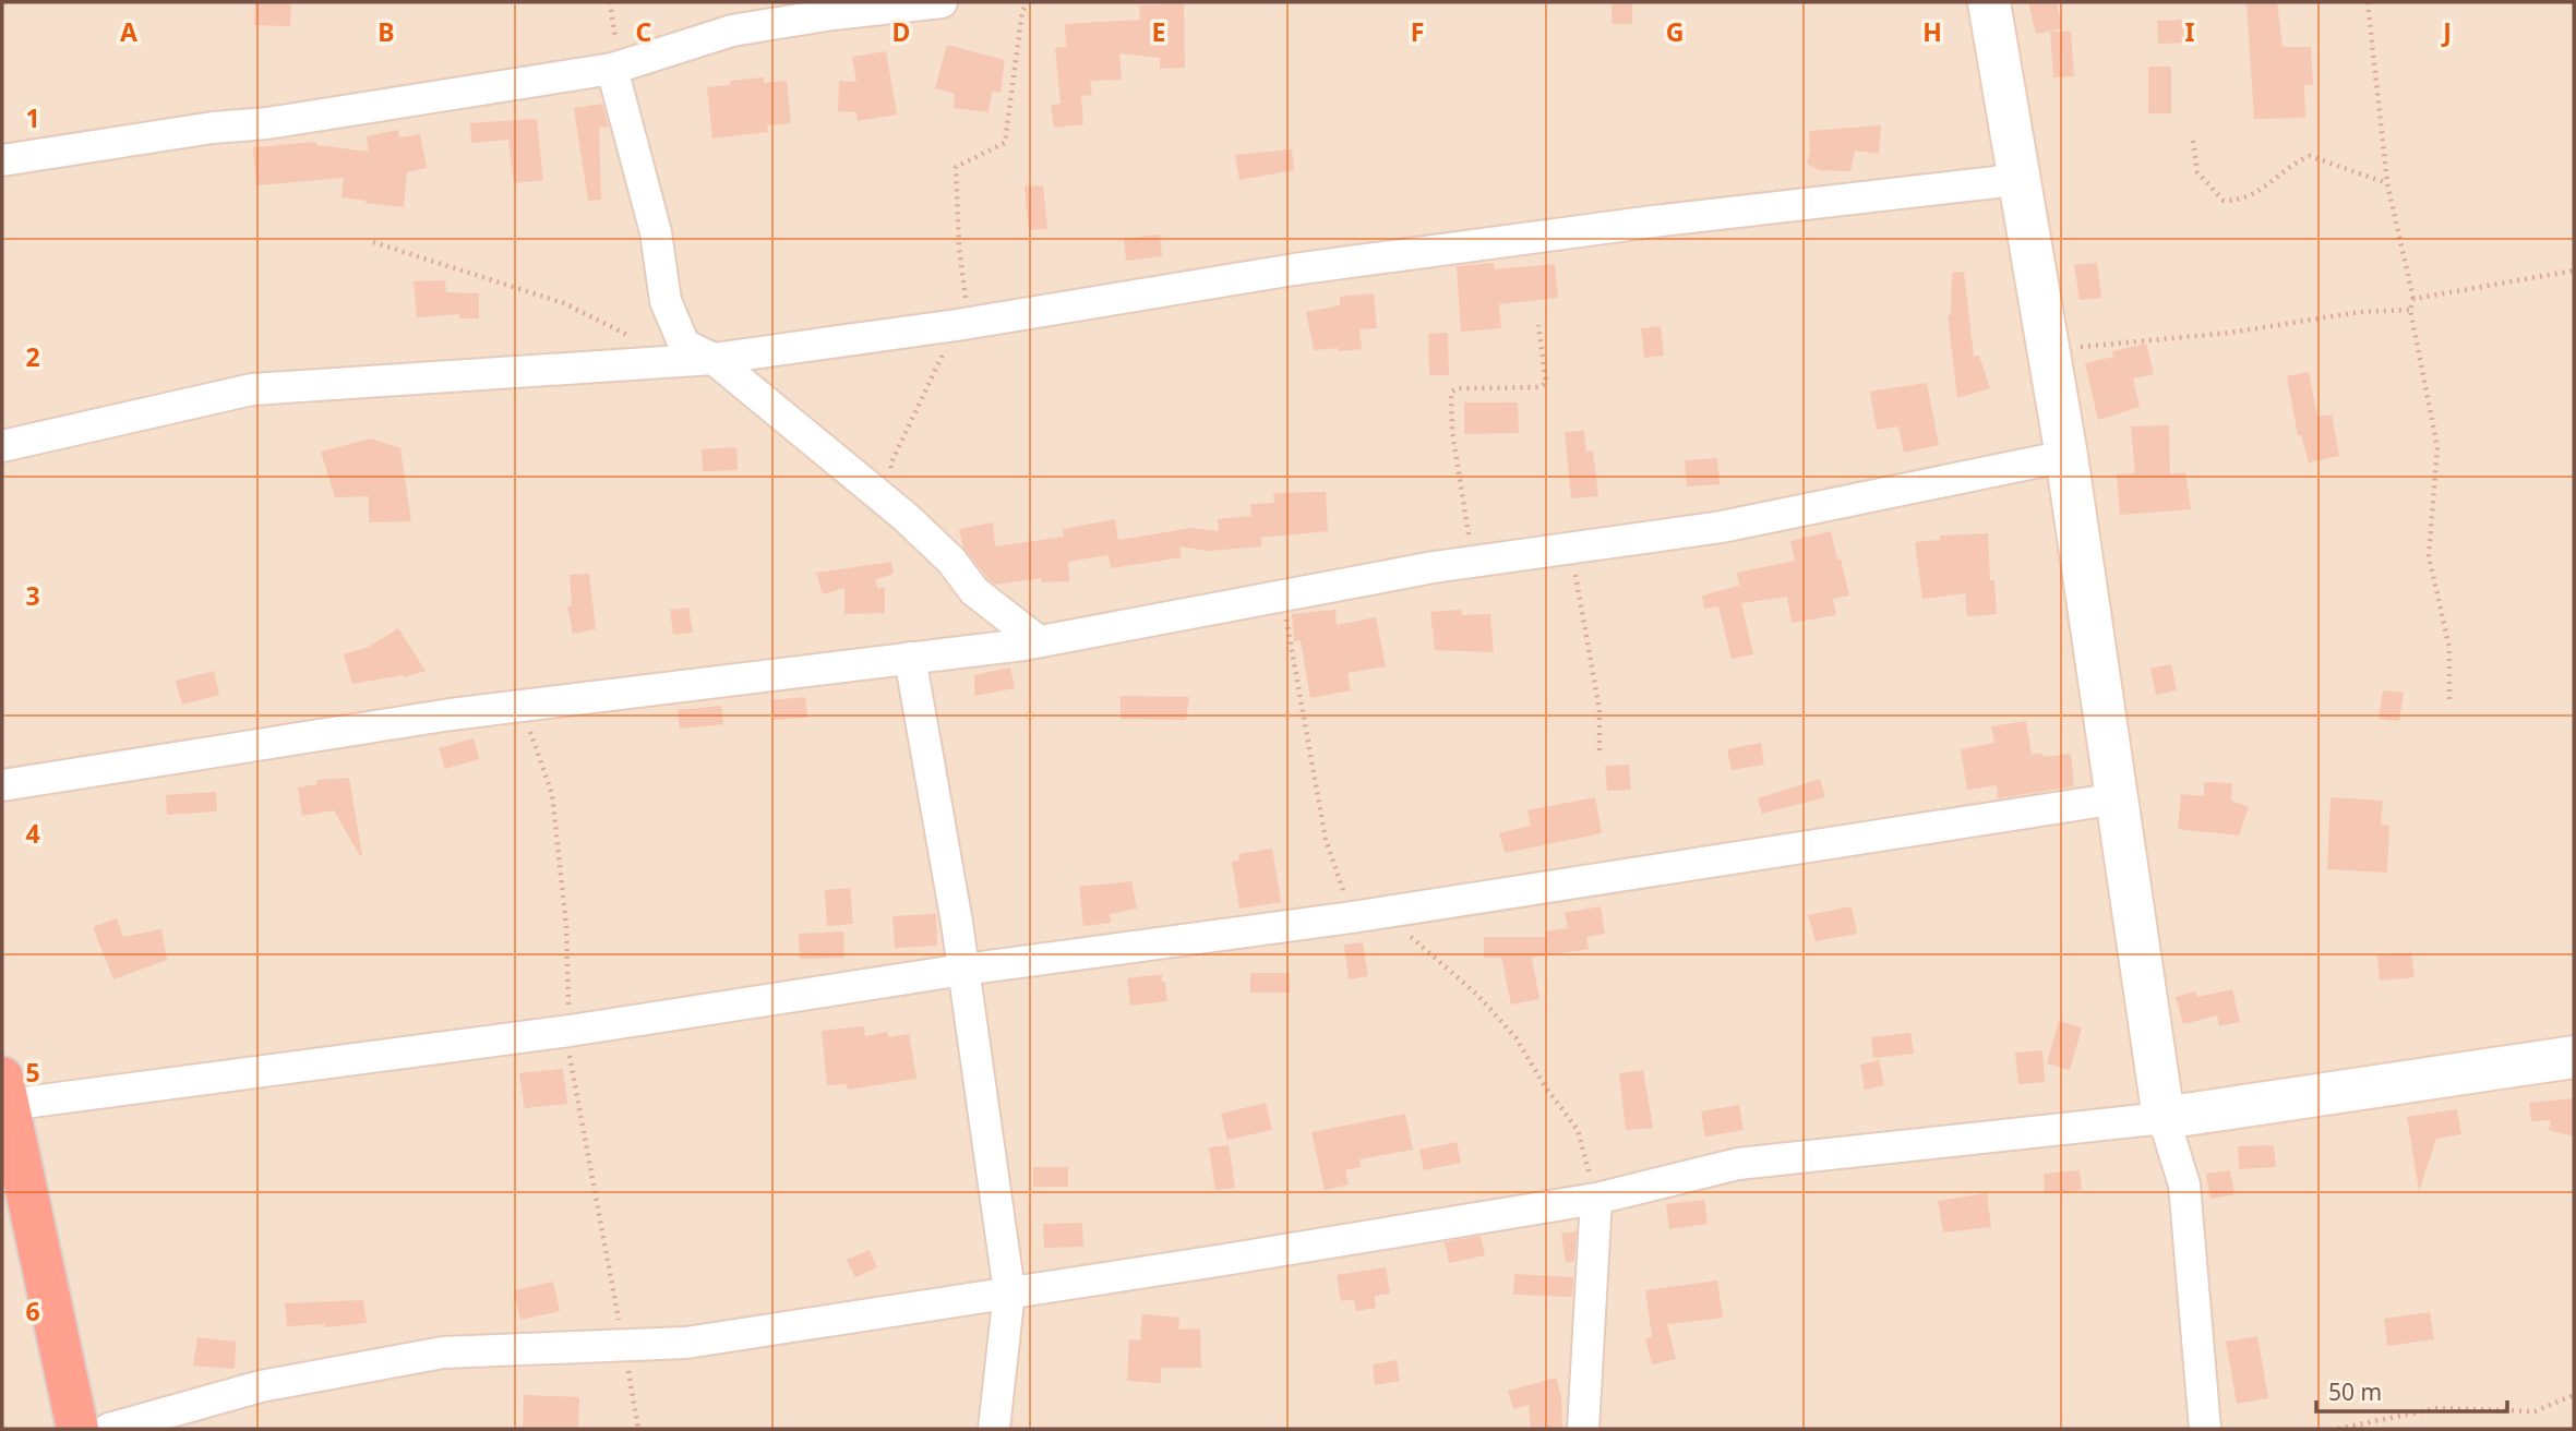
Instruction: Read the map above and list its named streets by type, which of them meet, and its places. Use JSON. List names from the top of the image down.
{
  "scale_bar": "50 m",
  "grid": {
    "columns": [
      "A",
      "B",
      "C",
      "D",
      "E",
      "F",
      "G",
      "H",
      "I",
      "J"
    ],
    "rows": [
      "1",
      "2",
      "3",
      "4",
      "5",
      "6"
    ]
  }
}
